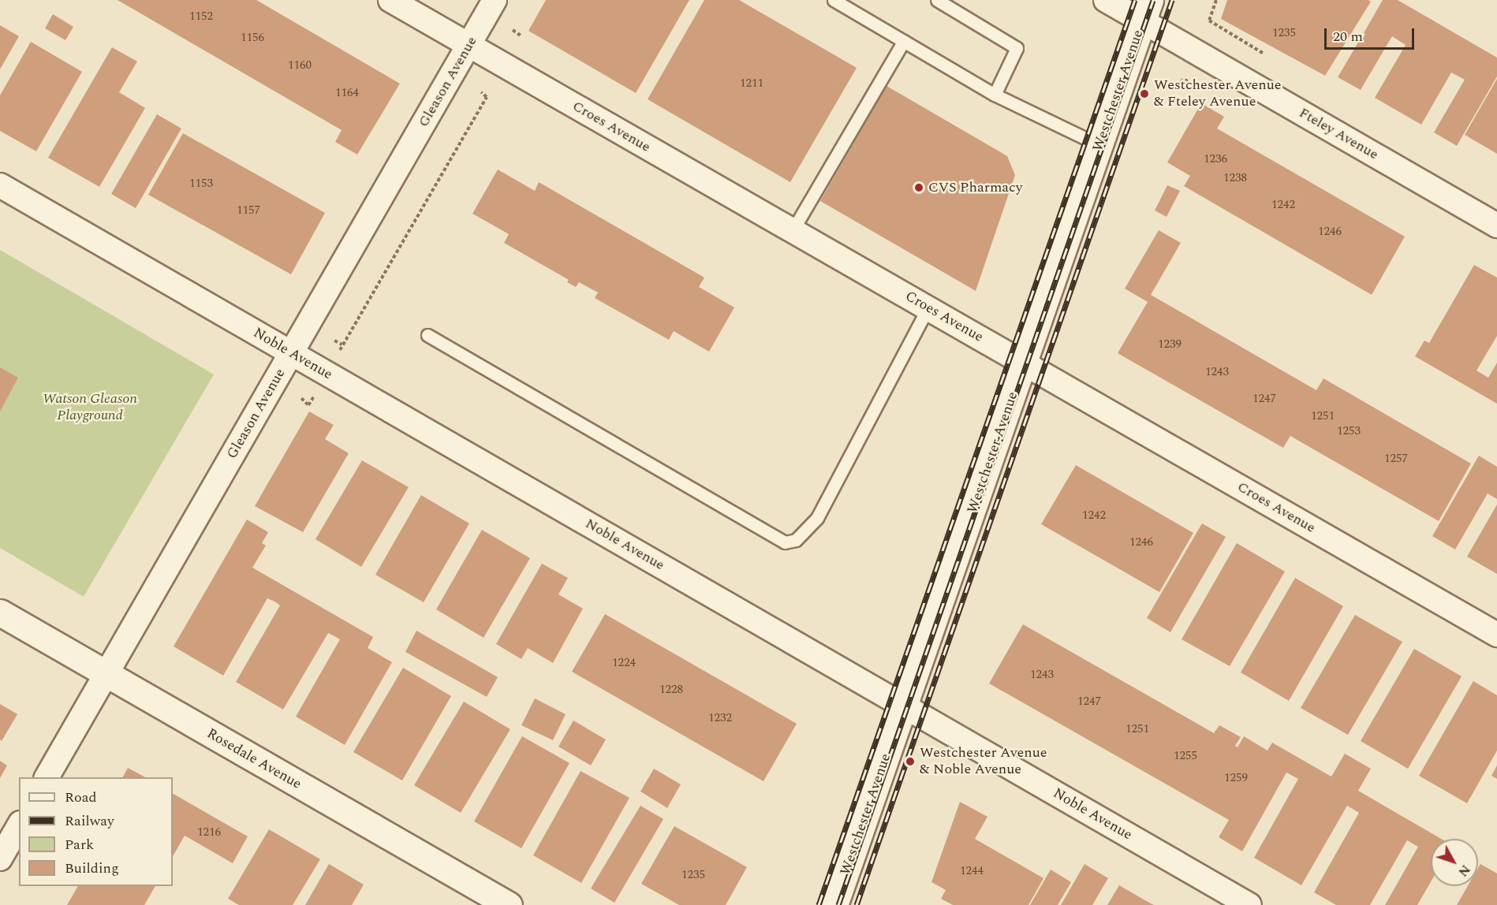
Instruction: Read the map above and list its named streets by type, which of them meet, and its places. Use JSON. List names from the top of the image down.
{
  "streets": {
    "main road": ["Westchester Avenue", "Rosedale Avenue"],
    "street": [
      "Gleason Avenue",
      "Croes Avenue",
      "Fteley Avenue",
      "Noble Avenue"
    ]
  },
  "crossings": [
    ["Gleason Avenue", "Croes Avenue"],
    ["Gleason Avenue", "Noble Avenue"],
    ["Gleason Avenue", "Rosedale Avenue"],
    ["Westchester Avenue", "Croes Avenue"],
    ["Westchester Avenue", "Fteley Avenue"],
    ["Westchester Avenue", "Noble Avenue"]
  ],
  "parks": ["Watson Gleason Playground"],
  "places": ["Westchester Avenue & Fteley Avenue", "CVS Pharmacy", "Westchester Avenue & Noble Avenue"],
  "house_numbers": [
    "1152",
    "1235",
    "1156",
    "1160",
    "1211",
    "1164",
    "1236",
    "1238",
    "1153",
    "1242",
    "1157",
    "1246",
    "1239",
    "1243",
    "1247",
    "1251",
    "1253",
    "1257",
    "1242",
    "1246",
    "1224",
    "1243",
    "1228",
    "1247",
    "1232",
    "1251",
    "1255",
    "1259",
    "1216",
    "1244",
    "1235"
  ],
  "legend": [
    "Road",
    "Railway",
    "Park",
    "Building"
  ],
  "scale_bar": "20 m",
  "north": "bottom right"
}
